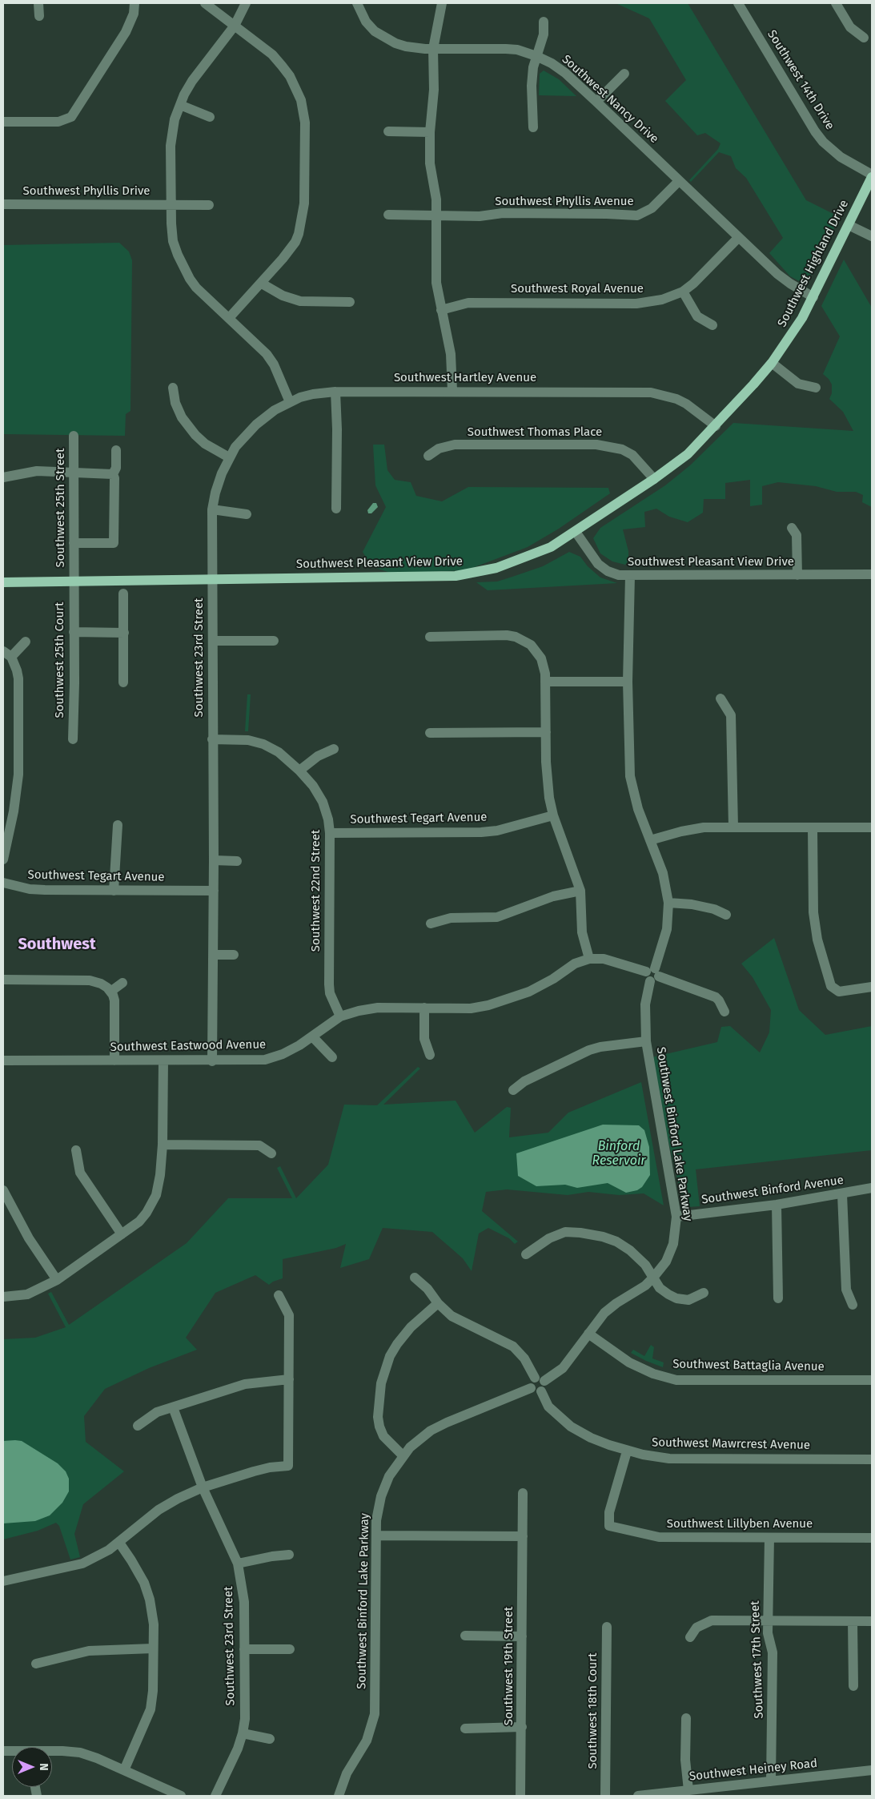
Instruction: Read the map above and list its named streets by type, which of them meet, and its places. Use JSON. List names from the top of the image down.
{
  "streets": {
    "main road": ["Southwest Highland Drive", "Southwest Pleasant View Drive"],
    "street": [
      "Southwest 14th Drive",
      "Southwest Nancy Drive",
      "Southwest Phyllis Drive",
      "Southwest Phyllis Avenue",
      "Southwest Royal Avenue",
      "Southwest Hartley Avenue",
      "Southwest Thomas Place",
      "Southwest 25th Street",
      "Southwest 23rd Street",
      "Southwest 25th Court",
      "Southwest Tegart Avenue",
      "Southwest 22nd Street",
      "Southwest Eastwood Avenue",
      "Southwest Binford Lake Parkway",
      "Southwest Binford Avenue",
      "Southwest Battaglia Avenue",
      "Southwest Mawrcrest Avenue",
      "Southwest Lillyben Avenue",
      "Southwest 17th Street",
      "Southwest 19th Street",
      "Southwest 18th Court",
      "Southwest Heiney Road"
    ]
  },
  "crossings": [
    ["Southwest 14th Drive", "Southwest Highland Drive"],
    ["Southwest Nancy Drive", "Southwest Phyllis Avenue"],
    ["Southwest Nancy Drive", "Southwest Highland Drive"],
    ["Southwest Nancy Drive", "Southwest Royal Avenue"],
    ["Southwest Highland Drive", "Southwest Hartley Avenue"],
    ["Southwest Highland Drive", "Southwest Thomas Place"],
    ["Southwest Highland Drive", "Southwest Pleasant View Drive"],
    ["Southwest Hartley Avenue", "Southwest 23rd Street"],
    ["Southwest 25th Street", "Southwest Pleasant View Drive"],
    ["Southwest 25th Street", "Southwest 25th Court"],
    ["Southwest Pleasant View Drive", "Southwest 23rd Street"],
    ["Southwest Pleasant View Drive", "Southwest 25th Court"],
    ["Southwest Pleasant View Drive", "Southwest Binford Lake Parkway"],
    ["Southwest 23rd Street", "Southwest Tegart Avenue"],
    ["Southwest 23rd Street", "Southwest 22nd Street"],
    ["Southwest 23rd Street", "Southwest Eastwood Avenue"],
    ["Southwest Tegart Avenue", "Southwest 22nd Street"],
    ["Southwest 22nd Street", "Southwest Eastwood Avenue"],
    ["Southwest Binford Lake Parkway", "Southwest Binford Avenue"],
    ["Southwest Binford Lake Parkway", "Southwest Battaglia Avenue"],
    ["Southwest Binford Lake Parkway", "Southwest Mawrcrest Avenue"],
    ["Southwest Mawrcrest Avenue", "Southwest Lillyben Avenue"],
    ["Southwest Lillyben Avenue", "Southwest 17th Street"],
    ["Southwest 17th Street", "Southwest Heiney Road"]
  ],
  "districts": ["Southwest"],
  "water": ["Binford Reservoir"],
  "north": "right"
}
